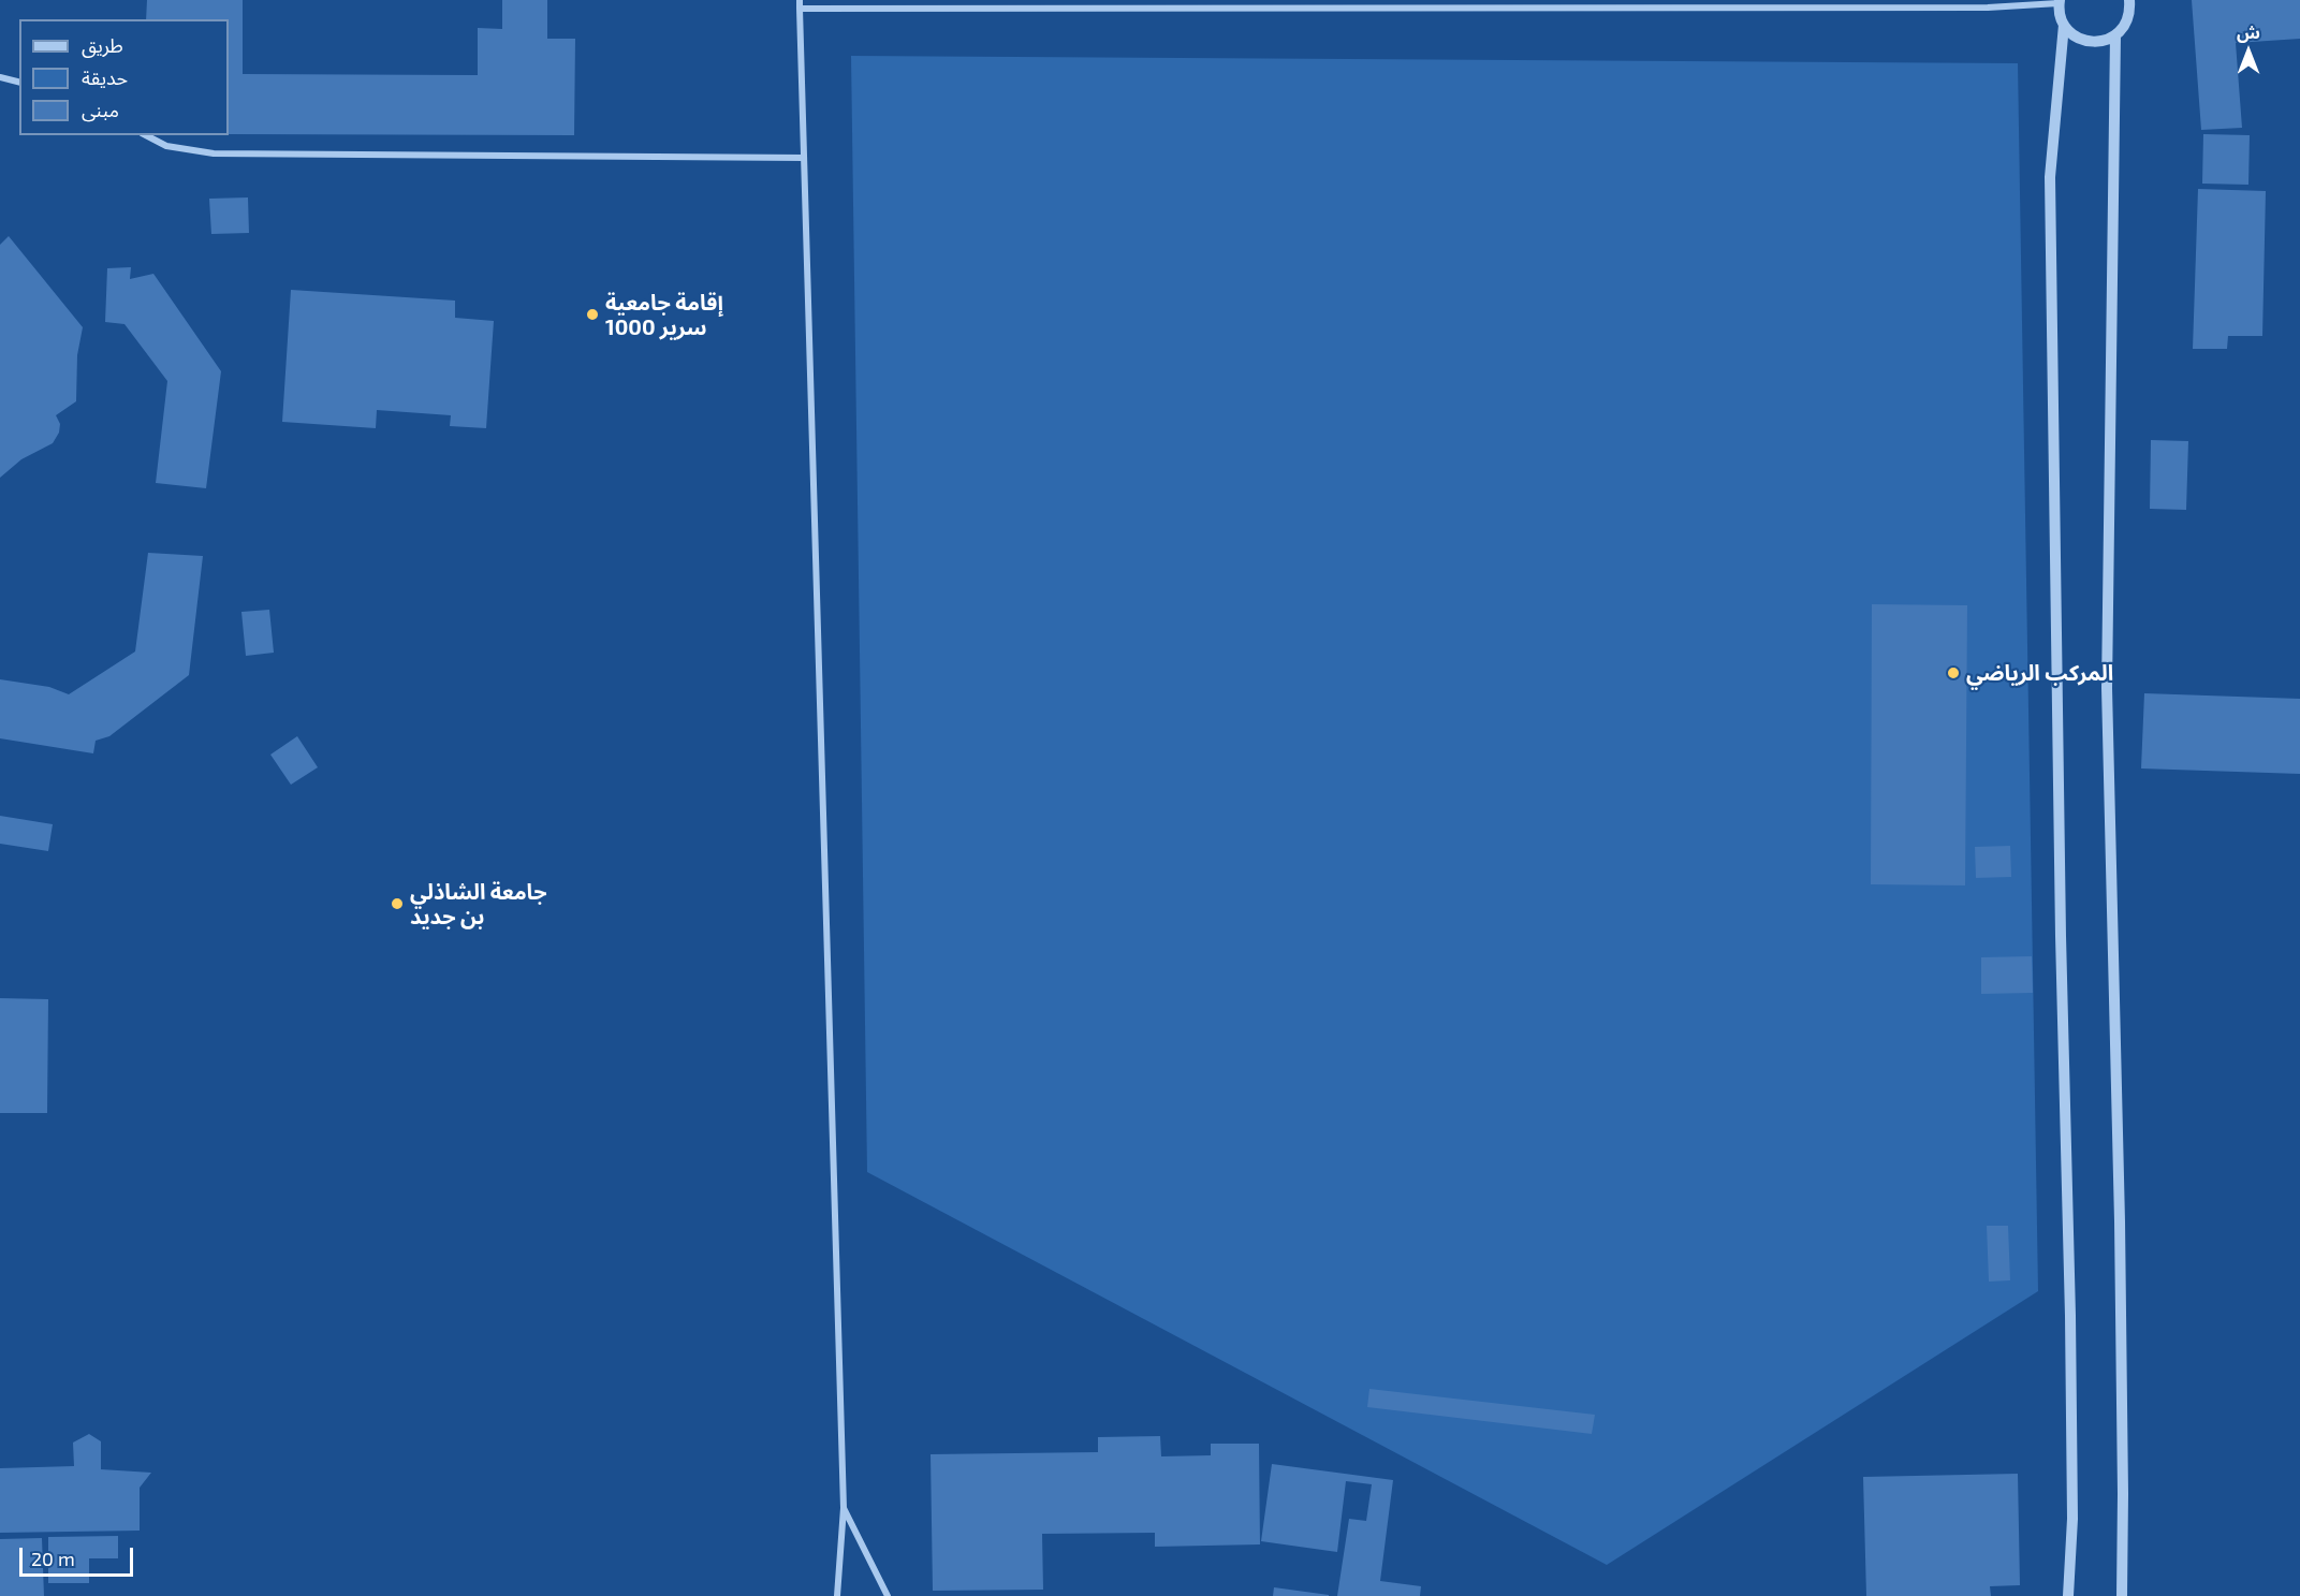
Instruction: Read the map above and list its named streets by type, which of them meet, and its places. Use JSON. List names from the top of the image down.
{
  "places": ["إقامة جامعية 1000 سرير", "المركب الرياضي", "جامعة الشاذلي بن جديد"],
  "legend": ["طريق", "حديقة", "مبنى"],
  "scale_bar": "20 m",
  "north": "top"
}
